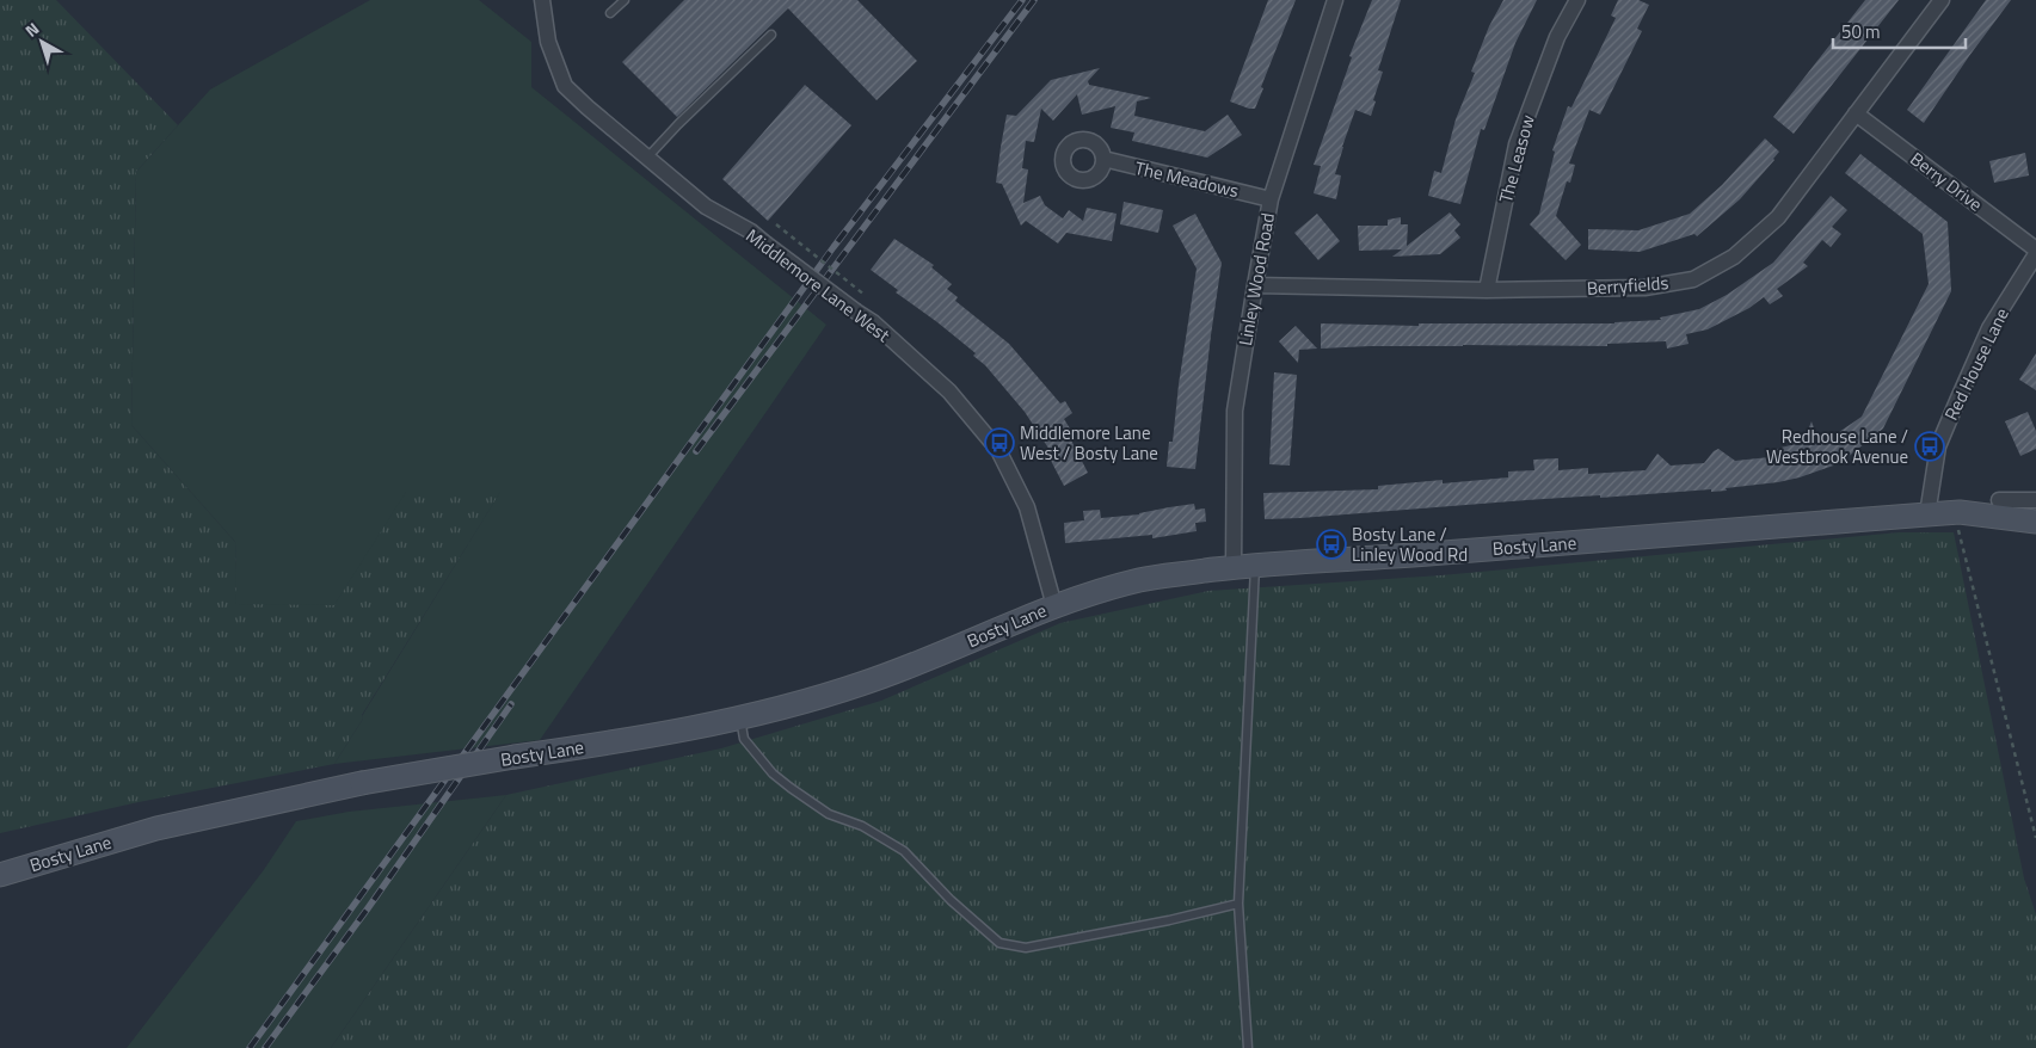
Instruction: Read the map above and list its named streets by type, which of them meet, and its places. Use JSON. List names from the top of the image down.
{
  "streets": {
    "main road": ["Bosty Lane"],
    "street": [
      "The Leasow",
      "The Meadows",
      "Berry Drive",
      "Linley Wood Road",
      "Middlemore Lane West",
      "Berryfields",
      "Red House Lane"
    ]
  },
  "crossings": [
    ["The Leasow", "Berryfields"],
    ["The Meadows", "Linley Wood Road"],
    ["Berry Drive", "Berryfields"],
    ["Linley Wood Road", "Berryfields"],
    ["Linley Wood Road", "Bosty Lane"],
    ["Middlemore Lane West", "Bosty Lane"],
    ["Red House Lane", "Bosty Lane"]
  ],
  "places": {
    "bus stop": ["Middlemore Lane West / Bosty Lane", "Redhouse Lane / Westbrook Avenue", "Bosty Lane / Linley Wood Rd"]
  },
  "scale_bar": "50 m",
  "north": "top left"
}
